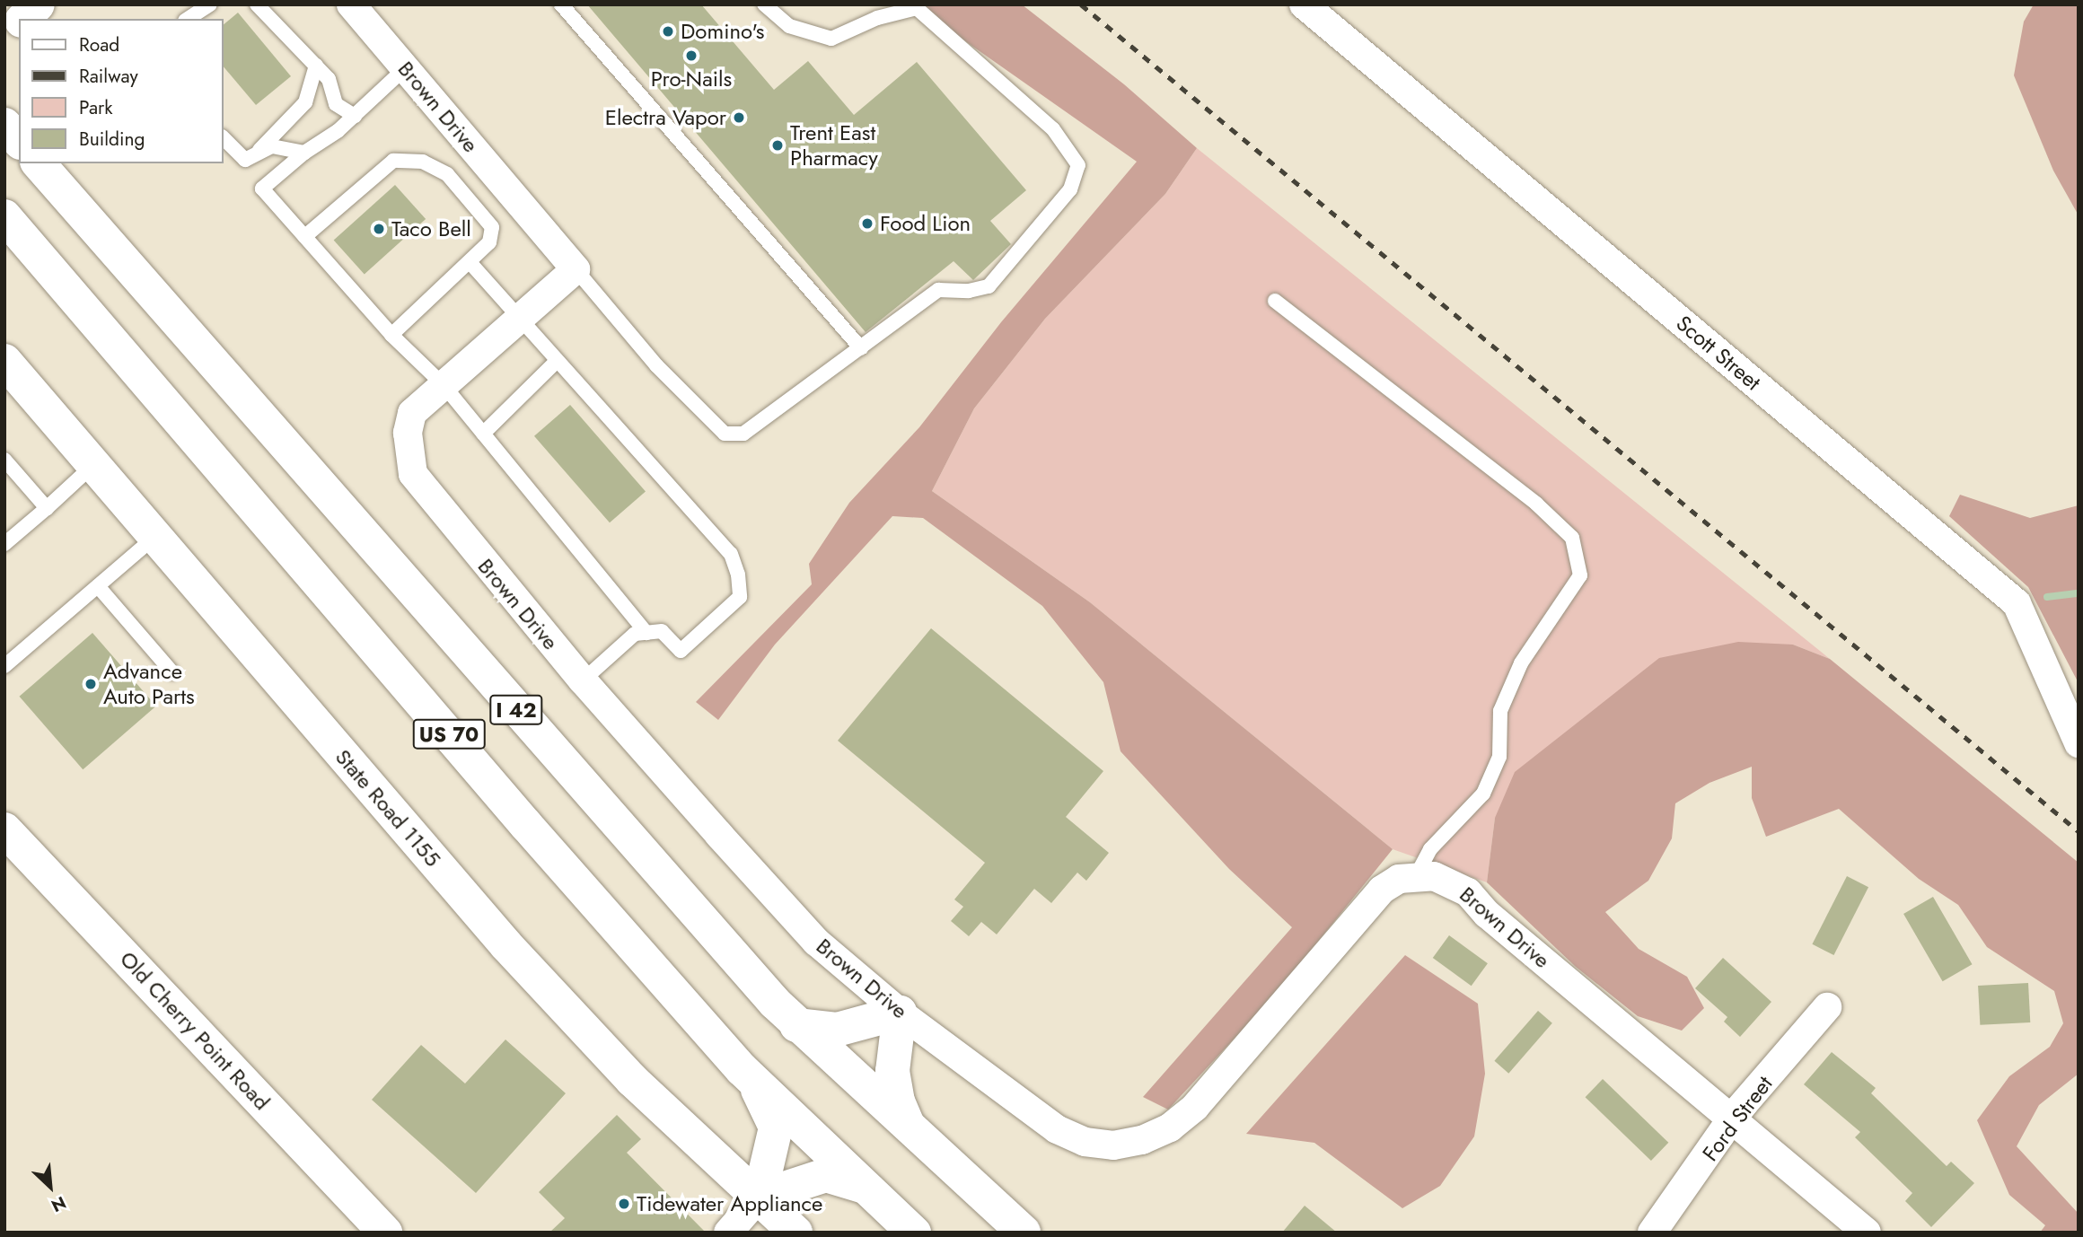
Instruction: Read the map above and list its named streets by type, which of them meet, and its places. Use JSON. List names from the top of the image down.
{
  "streets": {
    "main road": [
      "I 42",
      "US 70",
      "State Road 1155",
      "Old Cherry Point Road"
    ],
    "street": ["Brown Drive", "Scott Street", "Ford Street"]
  },
  "crossings": [
    ["Brown Drive", "Ford Street"]
  ],
  "places": [
    "Domino's",
    "Pro-Nails",
    "Electra Vapor",
    "Trent East Pharmacy",
    "Food Lion",
    "Taco Bell",
    "Advance Auto Parts",
    "Tidewater Appliance"
  ],
  "legend": [
    "Road",
    "Railway",
    "Park",
    "Building"
  ],
  "north": "bottom right"
}
